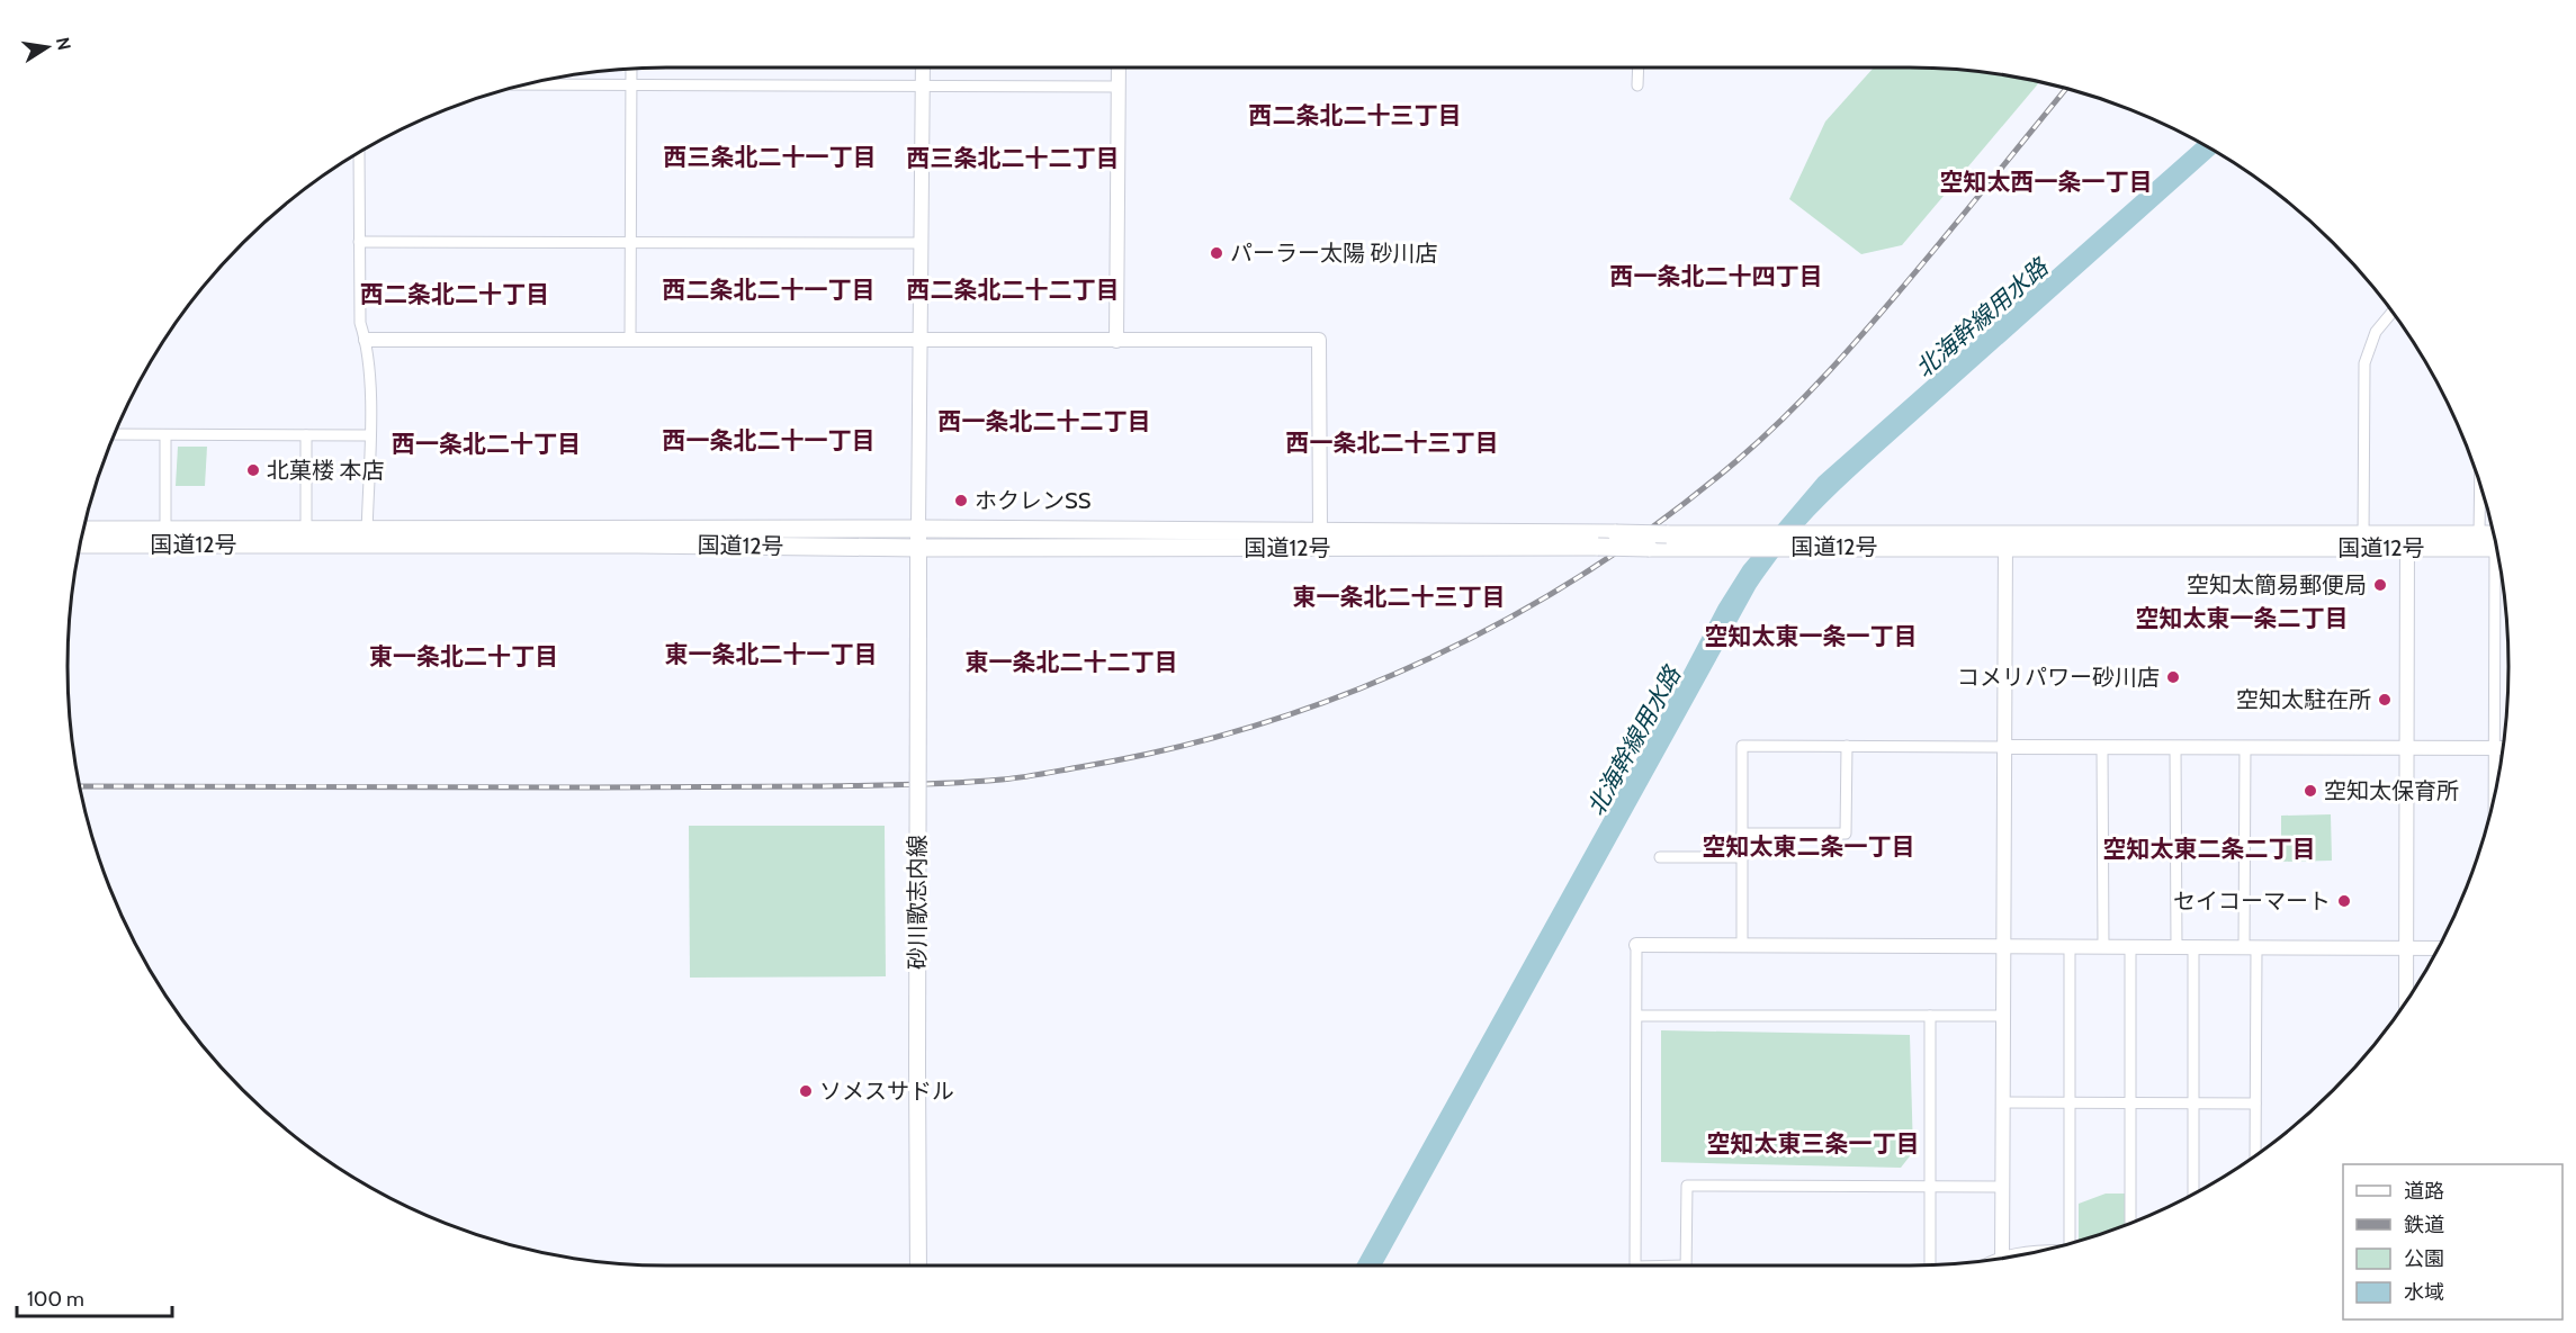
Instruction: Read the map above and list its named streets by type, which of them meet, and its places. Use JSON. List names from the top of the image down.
{
  "streets": {
    "highway": ["国道12号"],
    "main road": ["砂川歌志内線"]
  },
  "crossings": [
    ["国道12号", "砂川歌志内線"]
  ],
  "districts": [
    "西二条北二十三丁目",
    "西三条北二十一丁目",
    "西三条北二十二丁目",
    "空知太西一条一丁目",
    "西一条北二十四丁目",
    "西二条北二十一丁目",
    "西二条北二十二丁目",
    "西二条北二十丁目",
    "西一条北二十二丁目",
    "西一条北二十一丁目",
    "西一条北二十三丁目",
    "西一条北二十丁目",
    "東一条北二十三丁目",
    "空知太東一条二丁目",
    "空知太東一条一丁目",
    "東一条北二十一丁目",
    "東一条北二十丁目",
    "東一条北二十二丁目",
    "空知太東二条一丁目",
    "空知太東二条二丁目",
    "空知太東三条一丁目"
  ],
  "water": ["北海幹線用水路"],
  "places": [
    "パーラー太陽 砂川店",
    "北菓楼 本店",
    "ホクレンSS",
    "空知太簡易郵便局",
    "コメリパワー砂川店",
    "空知太駐在所",
    "空知太保育所",
    "セイコーマート",
    "ソメスサドル"
  ],
  "legend": [
    "道路",
    "鉄道",
    "公園",
    "水域"
  ],
  "scale_bar": "100 m",
  "north": "right"
}
